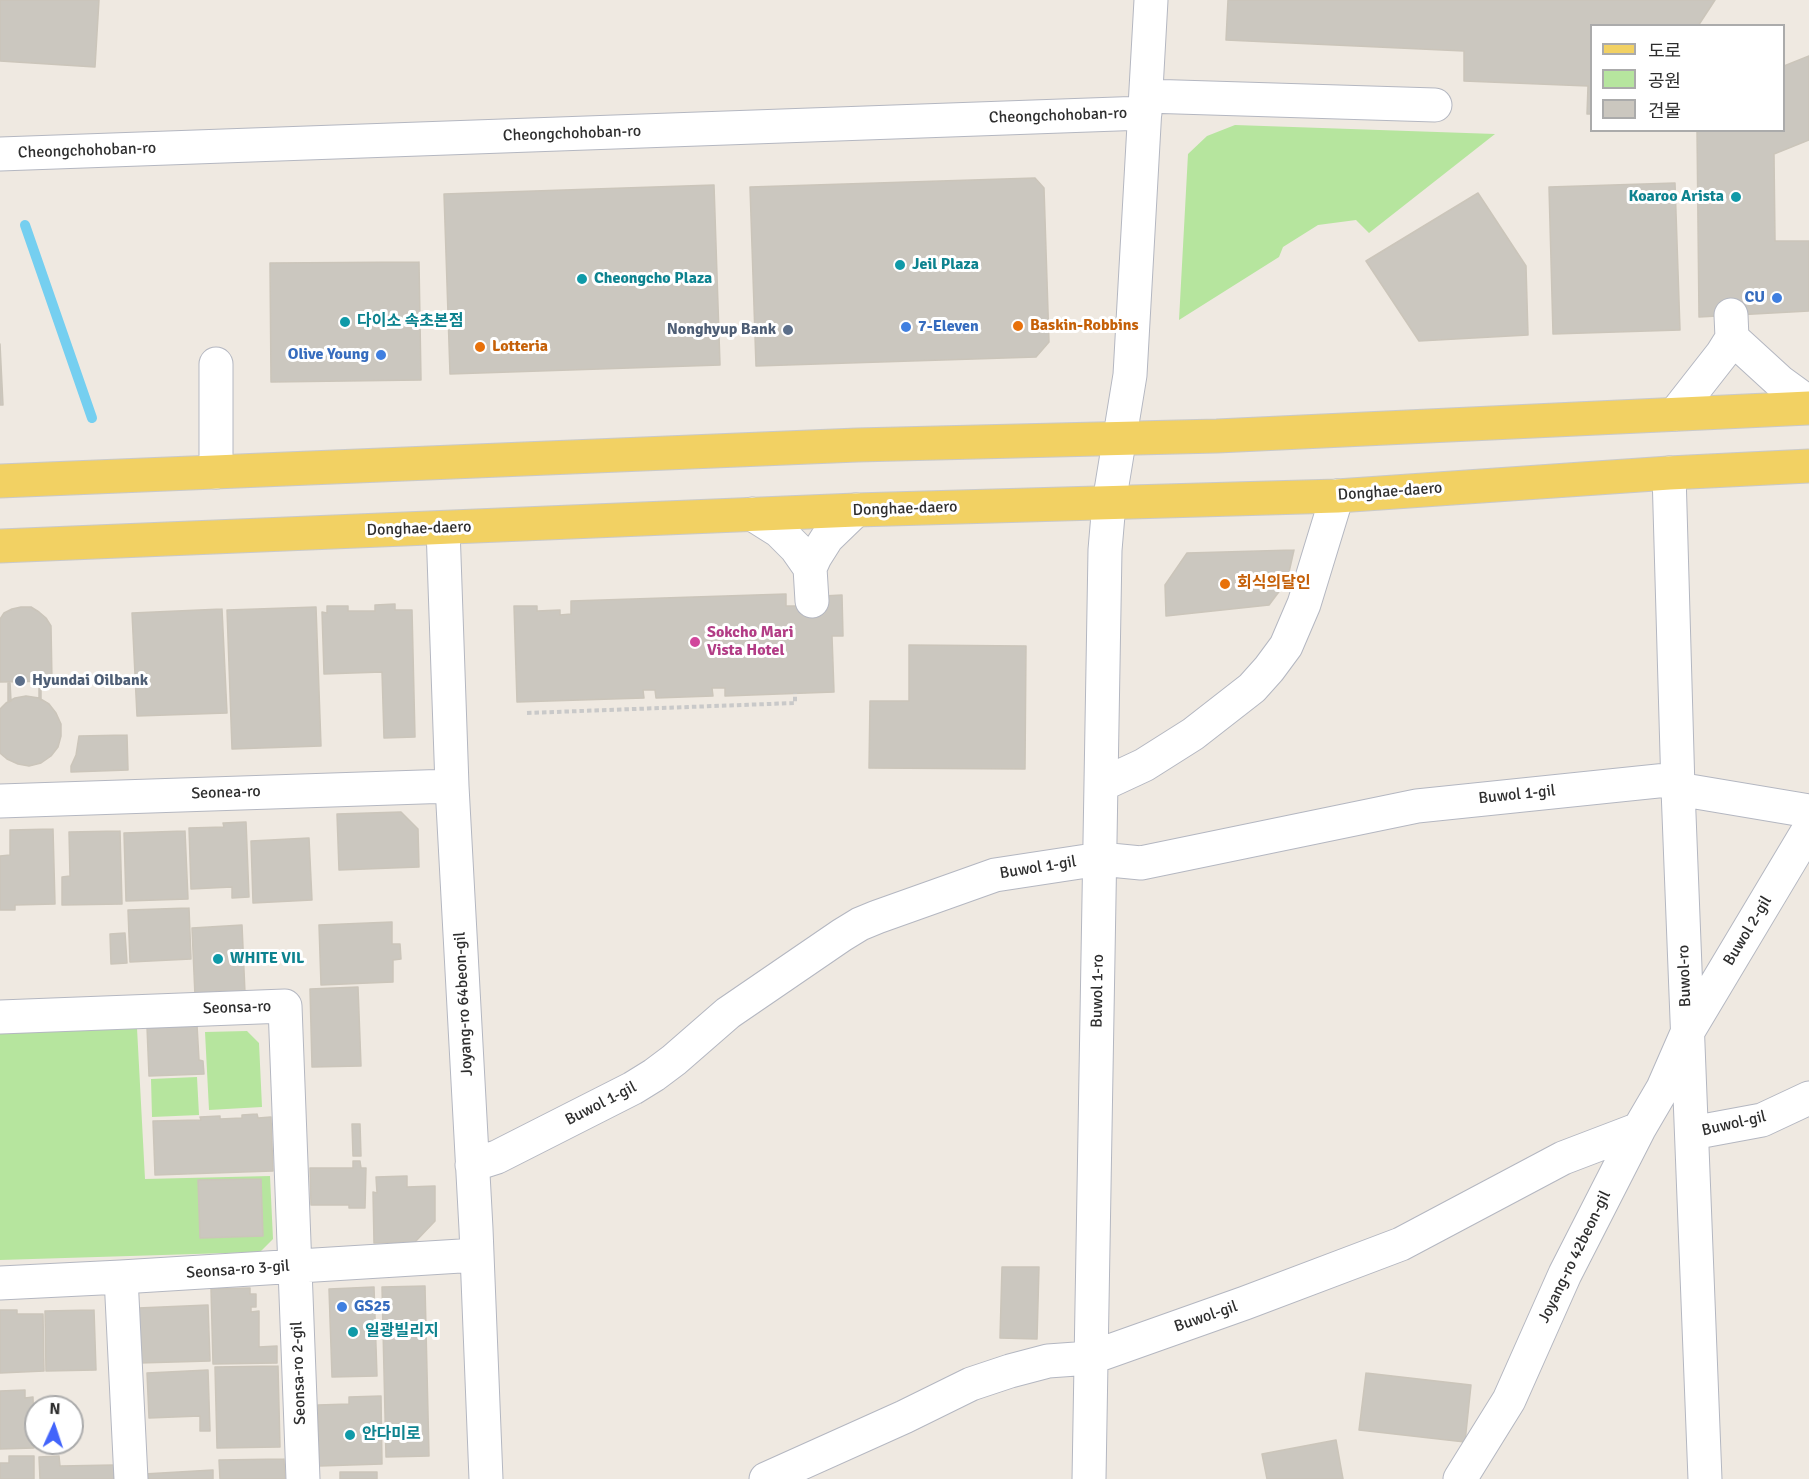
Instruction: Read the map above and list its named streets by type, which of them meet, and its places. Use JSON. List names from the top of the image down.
{
  "streets": {
    "main road": ["Donghae-daero"],
    "street": [
      "Cheongchohoban-ro",
      "Seonea-ro",
      "Buwol 1-gil",
      "Buwol 2-gil",
      "Buwol-ro",
      "Buwol 1-ro",
      "Joyang-ro 64beon-gil",
      "Seonsa-ro",
      "Buwol-gil",
      "Joyang-ro 42beon-gil",
      "Seonsa-ro 3-gil",
      "Seonsa-ro 2-gil"
    ]
  },
  "crossings": [
    ["Cheongchohoban-ro", "Buwol 1-ro"],
    ["Donghae-daero", "Buwol-ro"],
    ["Donghae-daero", "Buwol 1-ro"],
    ["Donghae-daero", "Joyang-ro 64beon-gil"],
    ["Seonea-ro", "Joyang-ro 64beon-gil"],
    ["Buwol 1-gil", "Buwol-ro"],
    ["Buwol 1-gil", "Buwol 1-ro"],
    ["Buwol 1-gil", "Joyang-ro 64beon-gil"],
    ["Buwol 2-gil", "Buwol-ro"],
    ["Buwol 2-gil", "Joyang-ro 42beon-gil"],
    ["Buwol-ro", "Buwol-gil"],
    ["Buwol-ro", "Joyang-ro 42beon-gil"],
    ["Buwol 1-ro", "Buwol-gil"],
    ["Joyang-ro 64beon-gil", "Seonsa-ro 3-gil"],
    ["Seonsa-ro", "Seonsa-ro 3-gil"],
    ["Seonsa-ro", "Seonsa-ro 2-gil"],
    ["Buwol-gil", "Joyang-ro 42beon-gil"],
    ["Seonsa-ro 3-gil", "Seonsa-ro 2-gil"]
  ],
  "places": [
    "Koaroo Arista",
    "Jeil Plaza",
    "Cheongcho Plaza",
    "CU",
    "다이소 속초본점",
    "Baskin-Robbins",
    "7-Eleven",
    "Nonghyup Bank",
    "Lotteria",
    "Olive Young",
    "회식의달인",
    "Sokcho Mari Vista Hotel",
    "Hyundai Oilbank",
    "WHITE VIL",
    "GS25",
    "일광빌리지",
    "안다미로"
  ],
  "legend": ["도로", "공원", "건물"],
  "north": "top"
}
